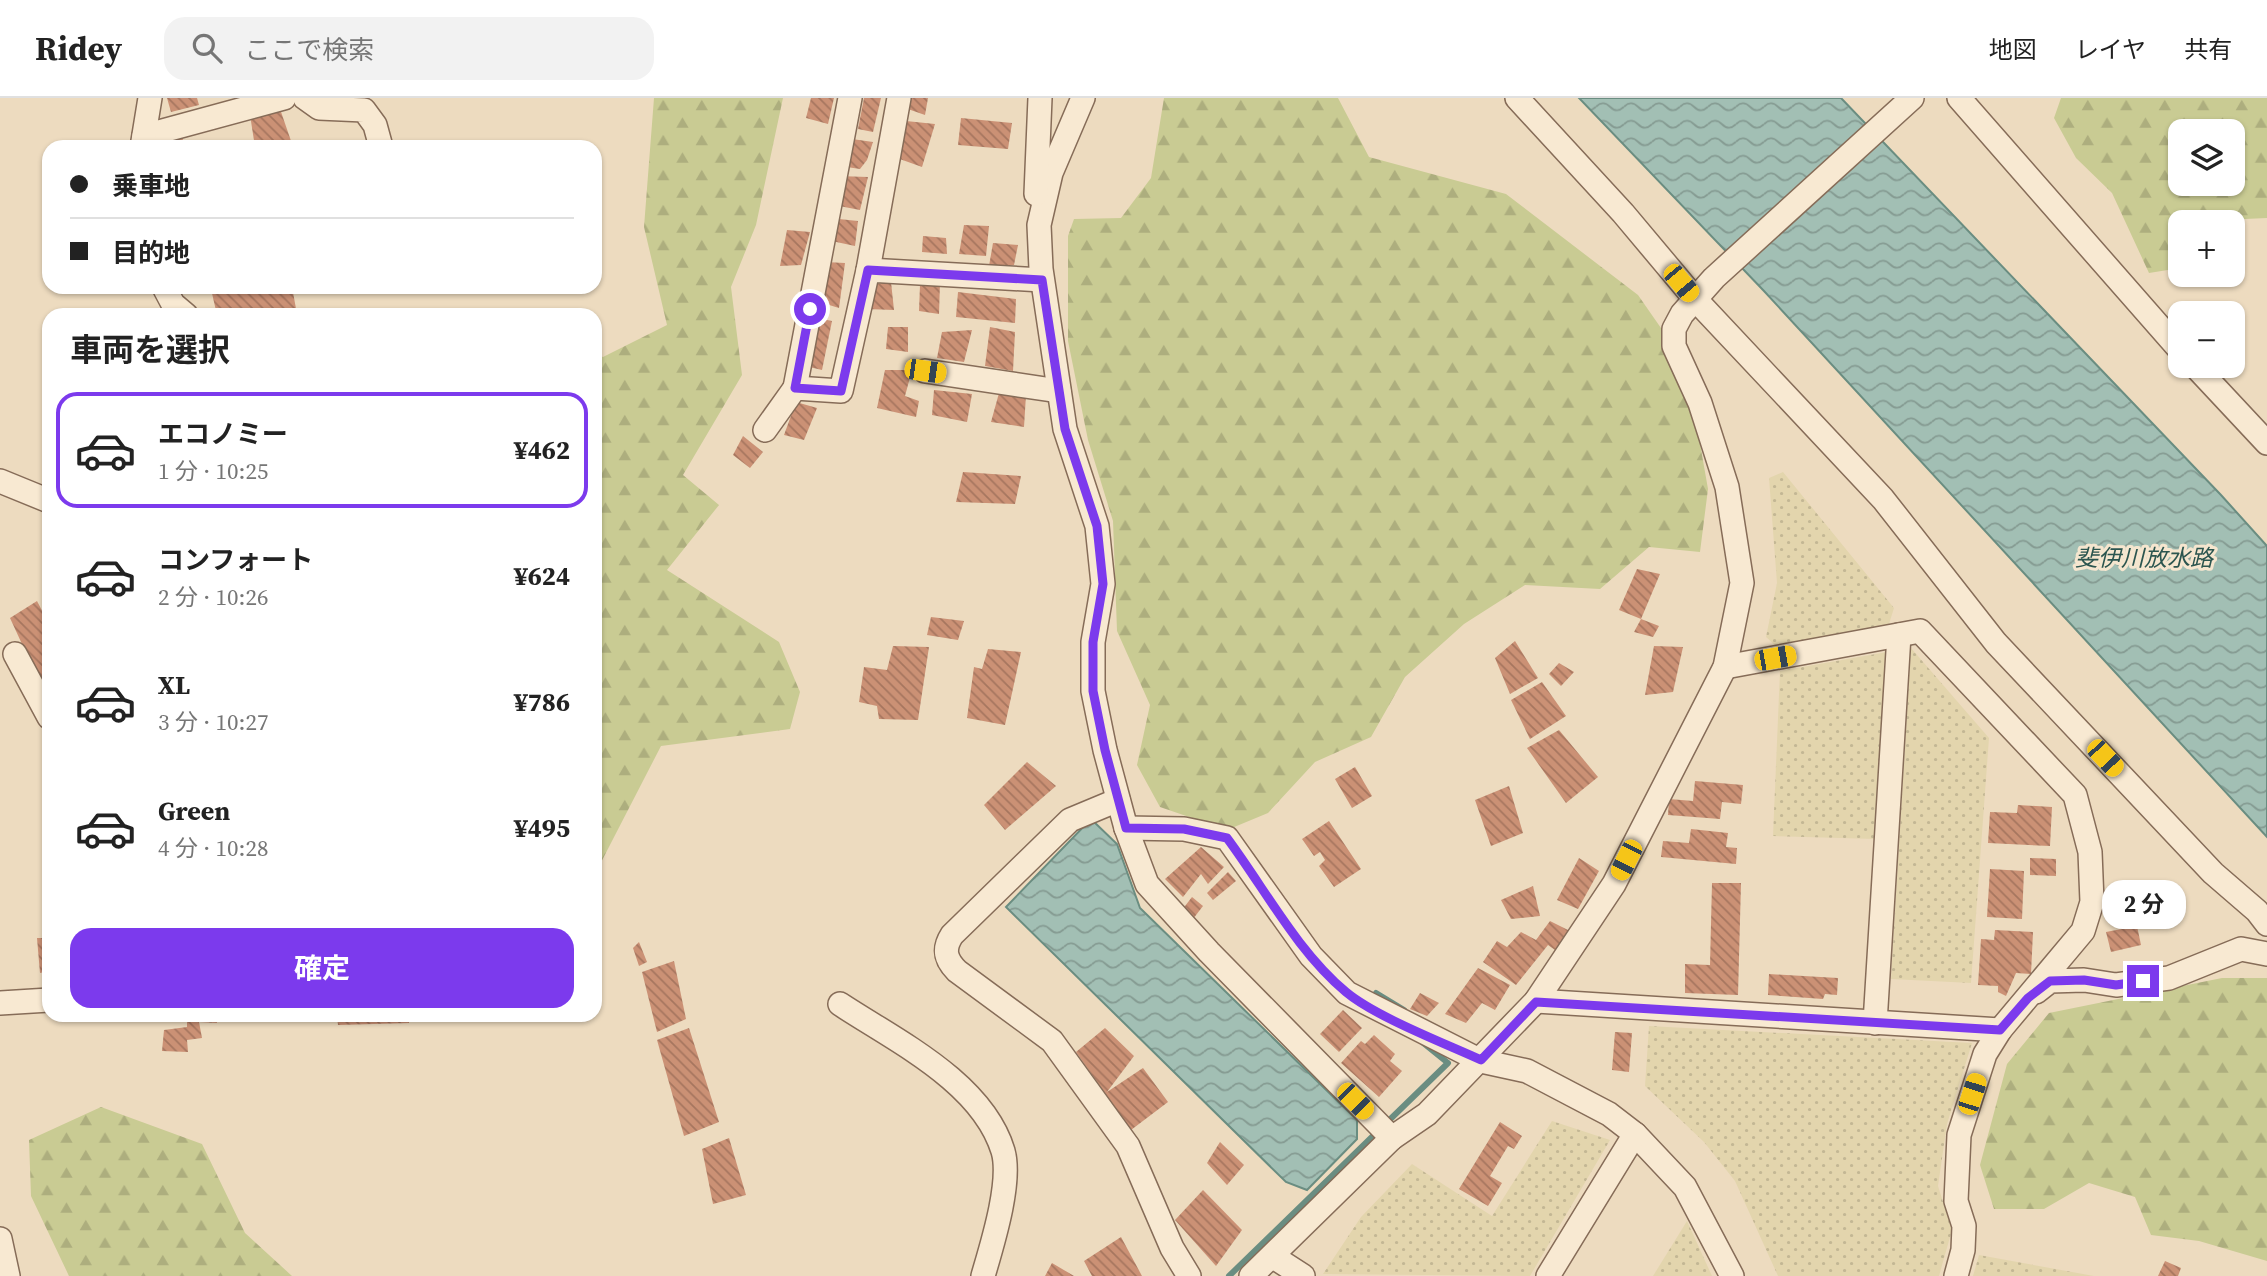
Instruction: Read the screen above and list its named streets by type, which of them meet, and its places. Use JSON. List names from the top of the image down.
{
  "water": ["斐伊川放水路"],
  "page": {
    "header": "Ridey",
    "search": "ここで検索",
    "nav": ["地図", "レイヤ", "共有"],
    "map_buttons": ["+", "−"],
    "banner": ["乗車地", "目的地"],
    "heading": "車両を選択",
    "list": [
      {
        "name": "エコノミー",
        "note": "1 分 · 10:25",
        "value": "¥462"
      },
      {
        "name": "コンフォート",
        "note": "2 分 · 10:26",
        "value": "¥624"
      },
      {
        "name": "XL",
        "note": "3 分 · 10:27",
        "value": "¥786"
      },
      {
        "name": "Green",
        "note": "4 分 · 10:28",
        "value": "¥495"
      }
    ],
    "bubble": "2 分",
    "buttons": "確定"
  }
}
